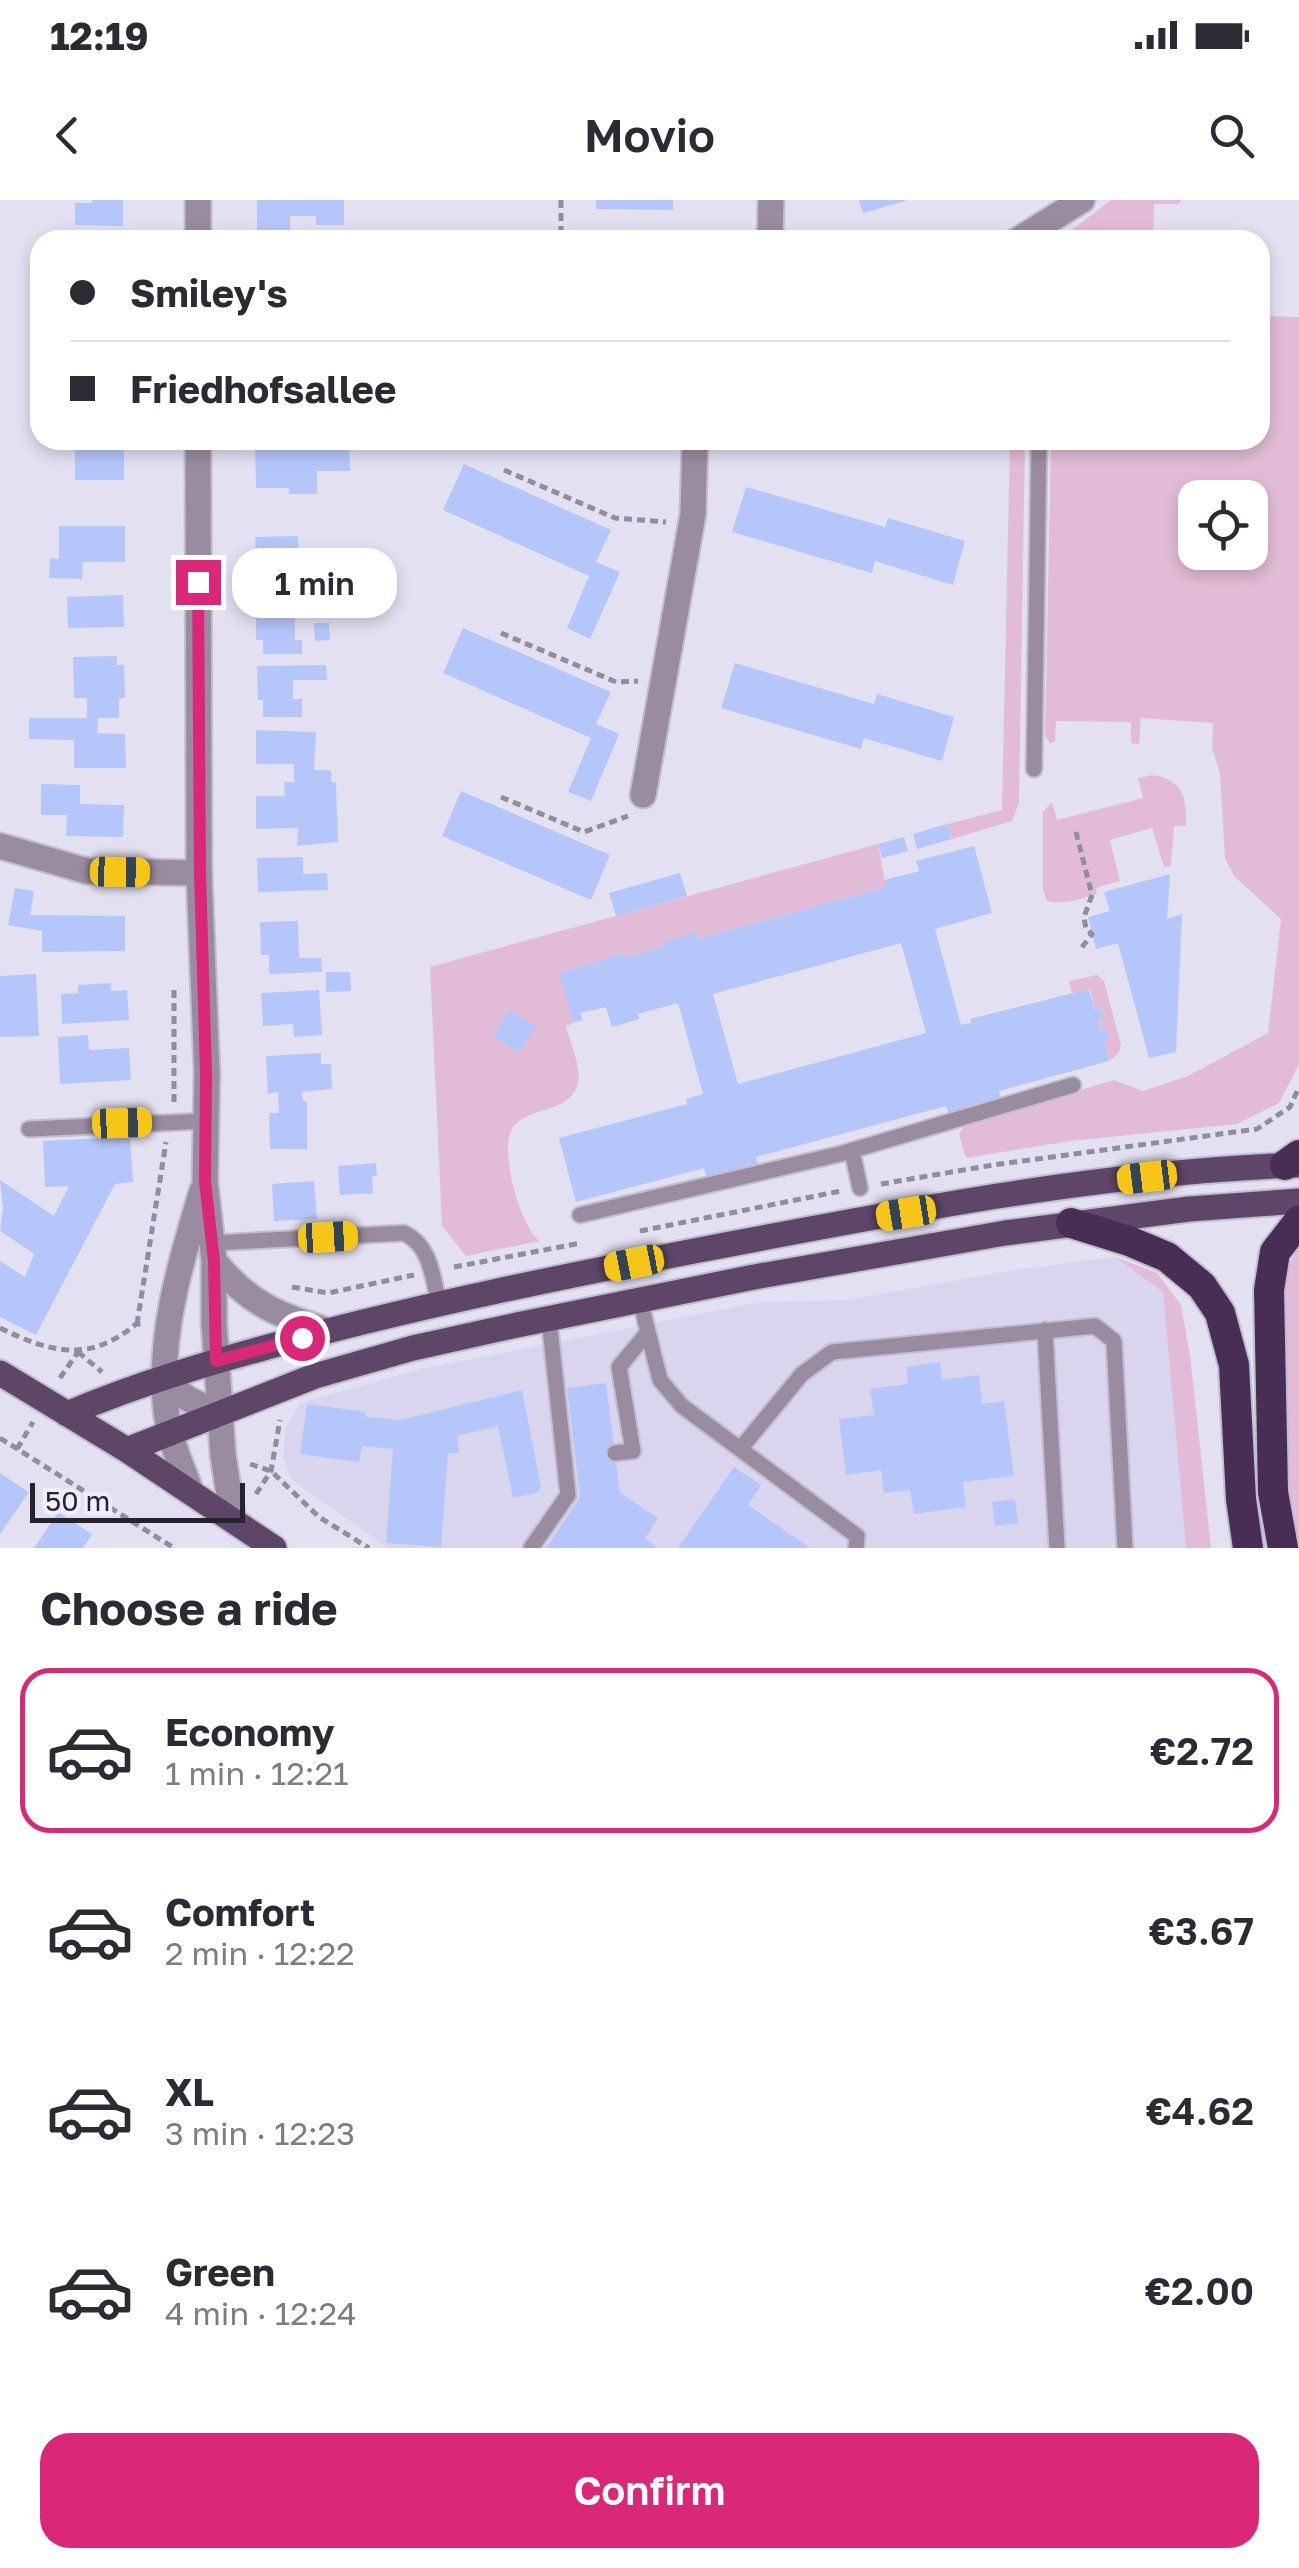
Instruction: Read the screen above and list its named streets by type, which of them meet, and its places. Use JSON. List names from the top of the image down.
{
  "scale_bar": "50 m",
  "page": {
    "status": "12:19",
    "header": "Movio",
    "banner": ["Smiley's", "Friedhofsallee"],
    "bubble": "1 min",
    "scale": "50 m",
    "heading": "Choose a ride",
    "list": [
      {
        "name": "Economy",
        "note": "1 min · 12:21",
        "value": "€2.72"
      },
      {
        "name": "Comfort",
        "note": "2 min · 12:22",
        "value": "€3.67"
      },
      {
        "name": "XL",
        "note": "3 min · 12:23",
        "value": "€4.62"
      },
      {
        "name": "Green",
        "note": "4 min · 12:24",
        "value": "€2.00"
      }
    ],
    "buttons": "Confirm"
  }
}
